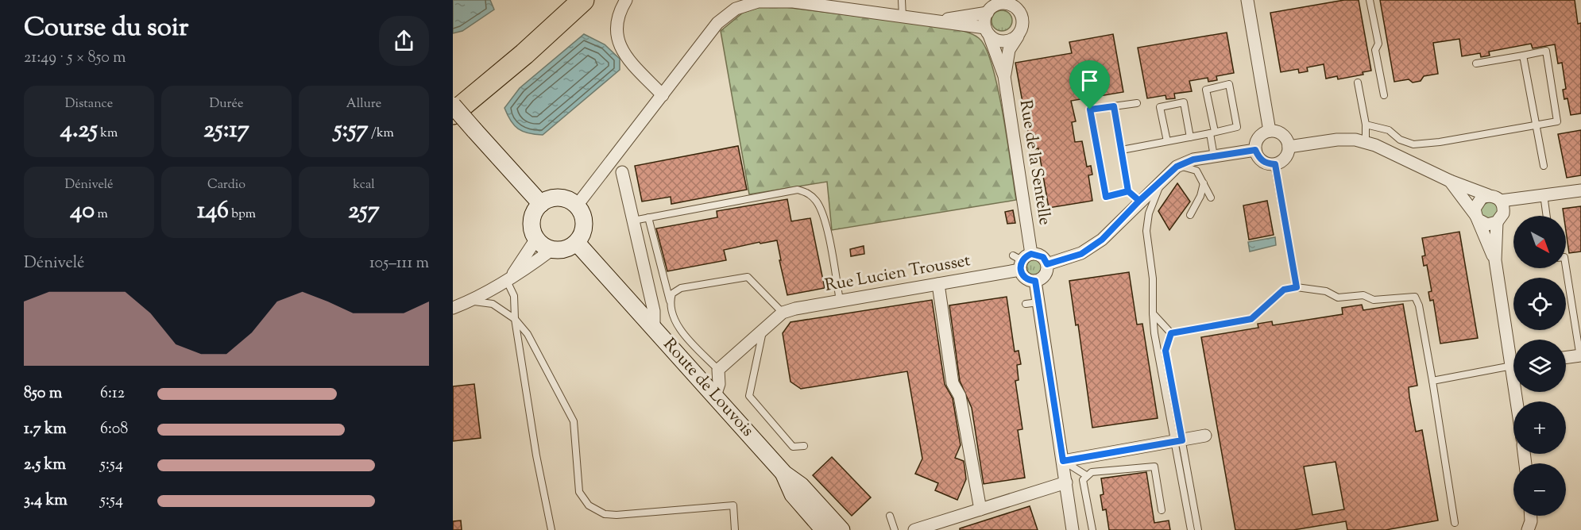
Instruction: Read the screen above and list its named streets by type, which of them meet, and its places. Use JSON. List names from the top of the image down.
{
  "streets": {
    "main road": ["Route de Louvois"],
    "street": ["Rue de la Sentelle", "Rue Lucien Trousset"]
  },
  "crossings": [
    ["Rue de la Sentelle", "Rue Lucien Trousset"]
  ],
  "north": "bottom right",
  "page": {
    "heading": ["Course du soir", "21:49 · 5 × 850 m"],
    "stats": [
      ["Distance", "4.25 km"],
      ["Durée", "25:17"],
      ["Allure", "5:57 /km"],
      ["Dénivelé", "40 m"],
      ["Cardio", "146 bpm"],
      ["kcal", "257"]
    ],
    "map_buttons": ["+", "−"],
    "chart": ["Dénivelé", "105–111 m"],
    "list": [
      {
        "name": "850 m",
        "note": "6:12"
      },
      {
        "name": "1.7 km",
        "note": "6:08"
      },
      {
        "name": "2.5 km",
        "note": "5:54"
      },
      {
        "name": "3.4 km",
        "note": "5:54"
      }
    ]
  }
}
